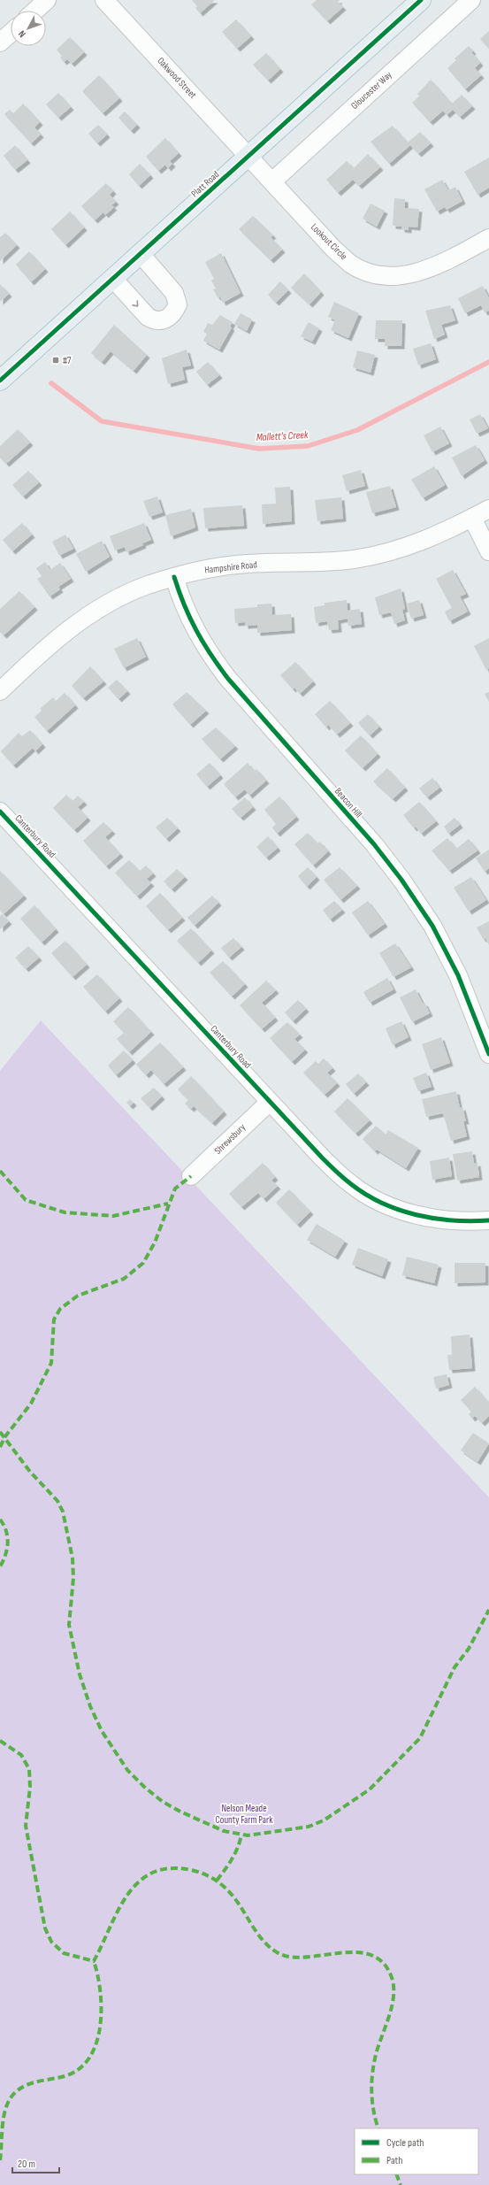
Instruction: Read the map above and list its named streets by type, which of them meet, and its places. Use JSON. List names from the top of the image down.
{
  "streets": {
    "main road": ["Platt Road"],
    "street": [
      "Oakwood Street",
      "Gloucester Way",
      "Lookout Circle",
      "Hampshire Road",
      "Beacon Hill",
      "Canterbury Road",
      "Shrewsbury"
    ]
  },
  "crossings": [
    ["Oakwood Street", "Platt Road"],
    ["Oakwood Street", "Lookout Circle"],
    ["Gloucester Way", "Lookout Circle"],
    ["Platt Road", "Lookout Circle"],
    ["Hampshire Road", "Beacon Hill"],
    ["Canterbury Road", "Shrewsbury"]
  ],
  "water": ["Mallett's Creek"],
  "parks": ["Nelson Meade County Farm Park"],
  "places": {
    "transit": ["#7"]
  },
  "legend": ["Cycle path", "Path"],
  "scale_bar": "20 m",
  "north": "bottom left"
}
